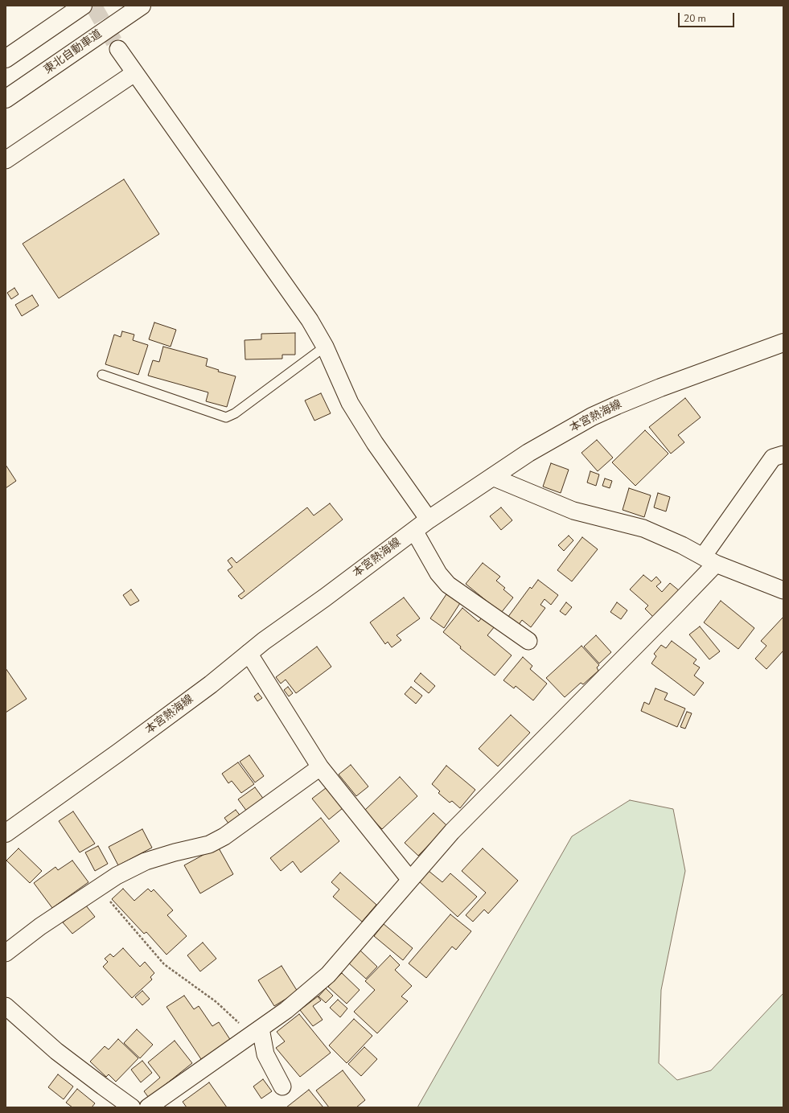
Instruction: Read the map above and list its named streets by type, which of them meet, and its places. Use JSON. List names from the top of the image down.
{
  "streets": {
    "main road": ["東北自動車道", "本宮熱海線"]
  },
  "scale_bar": "20 m"
}
